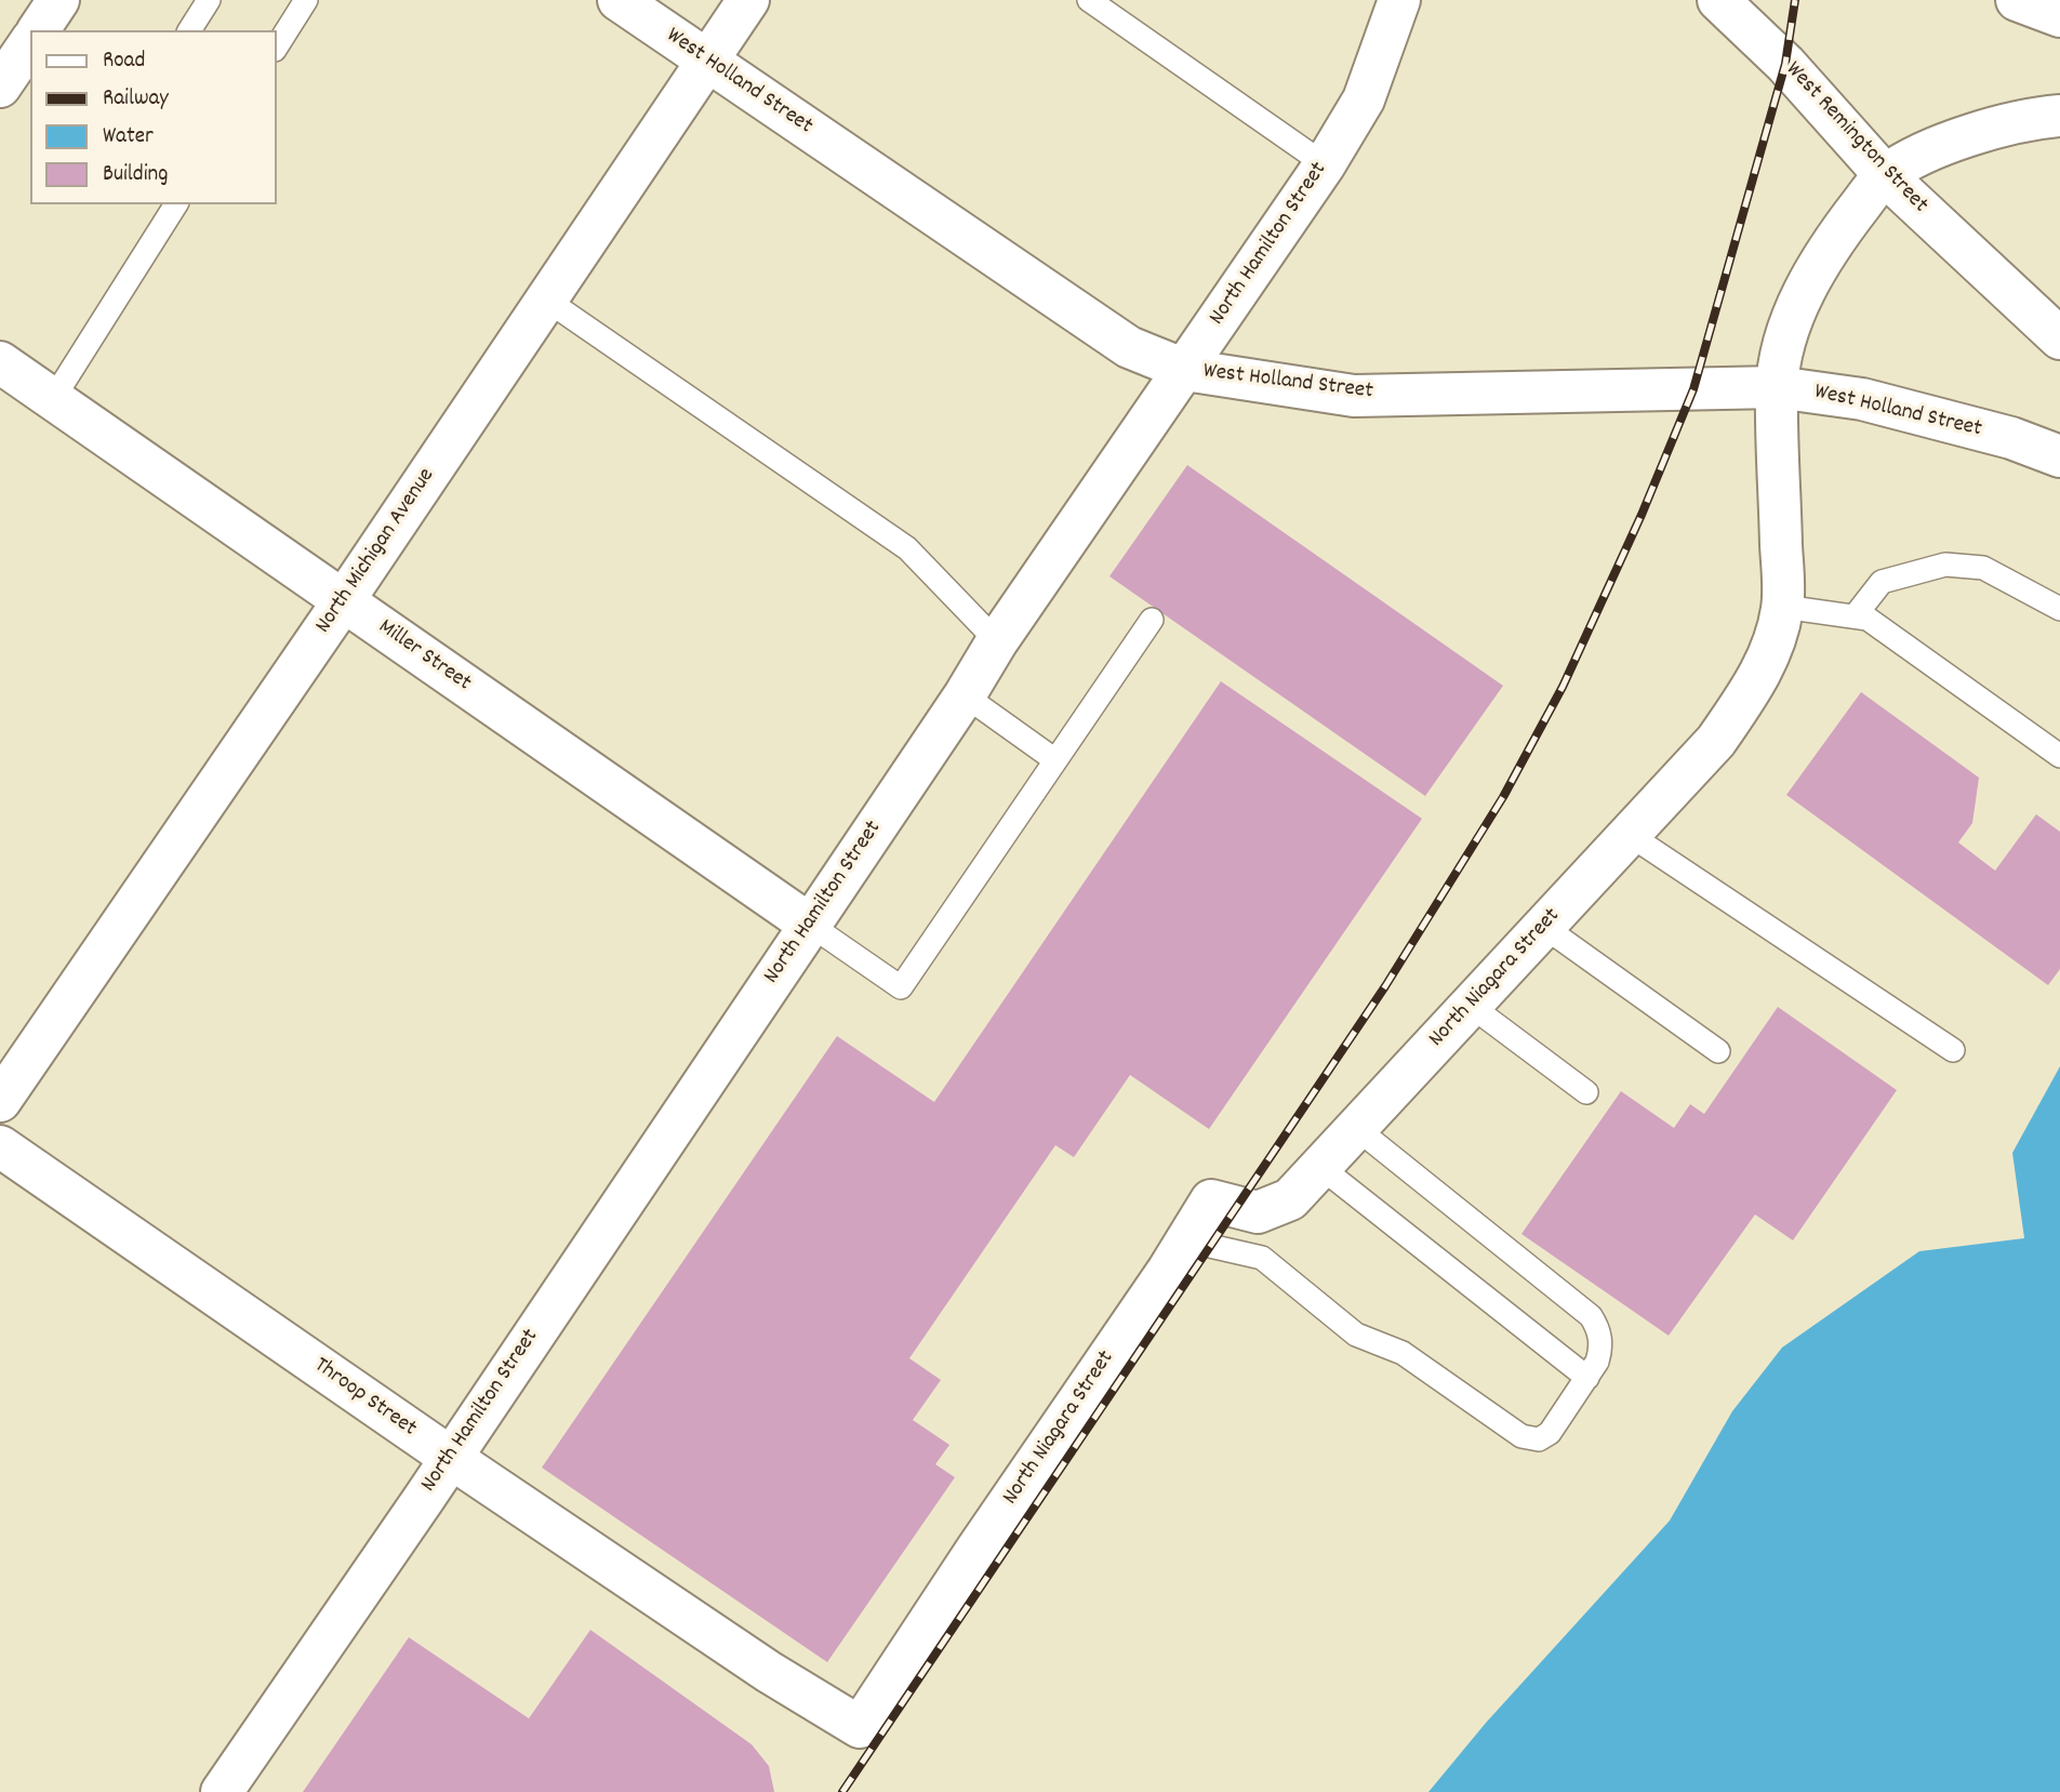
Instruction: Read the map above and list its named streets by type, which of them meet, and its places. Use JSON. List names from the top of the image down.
{
  "streets": {
    "street": [
      "West Holland Street",
      "West Remington Street",
      "North Hamilton Street",
      "North Michigan Avenue",
      "Miller Street",
      "North Niagara Street",
      "Throop Street"
    ]
  },
  "crossings": [
    ["West Holland Street", "North Hamilton Street"],
    ["West Holland Street", "North Michigan Avenue"],
    ["West Holland Street", "North Niagara Street"],
    ["West Remington Street", "North Niagara Street"],
    ["North Hamilton Street", "Miller Street"],
    ["North Hamilton Street", "Throop Street"],
    ["North Michigan Avenue", "Miller Street"],
    ["North Niagara Street", "Throop Street"]
  ],
  "legend": [
    "Road",
    "Railway",
    "Water",
    "Building"
  ]
}
